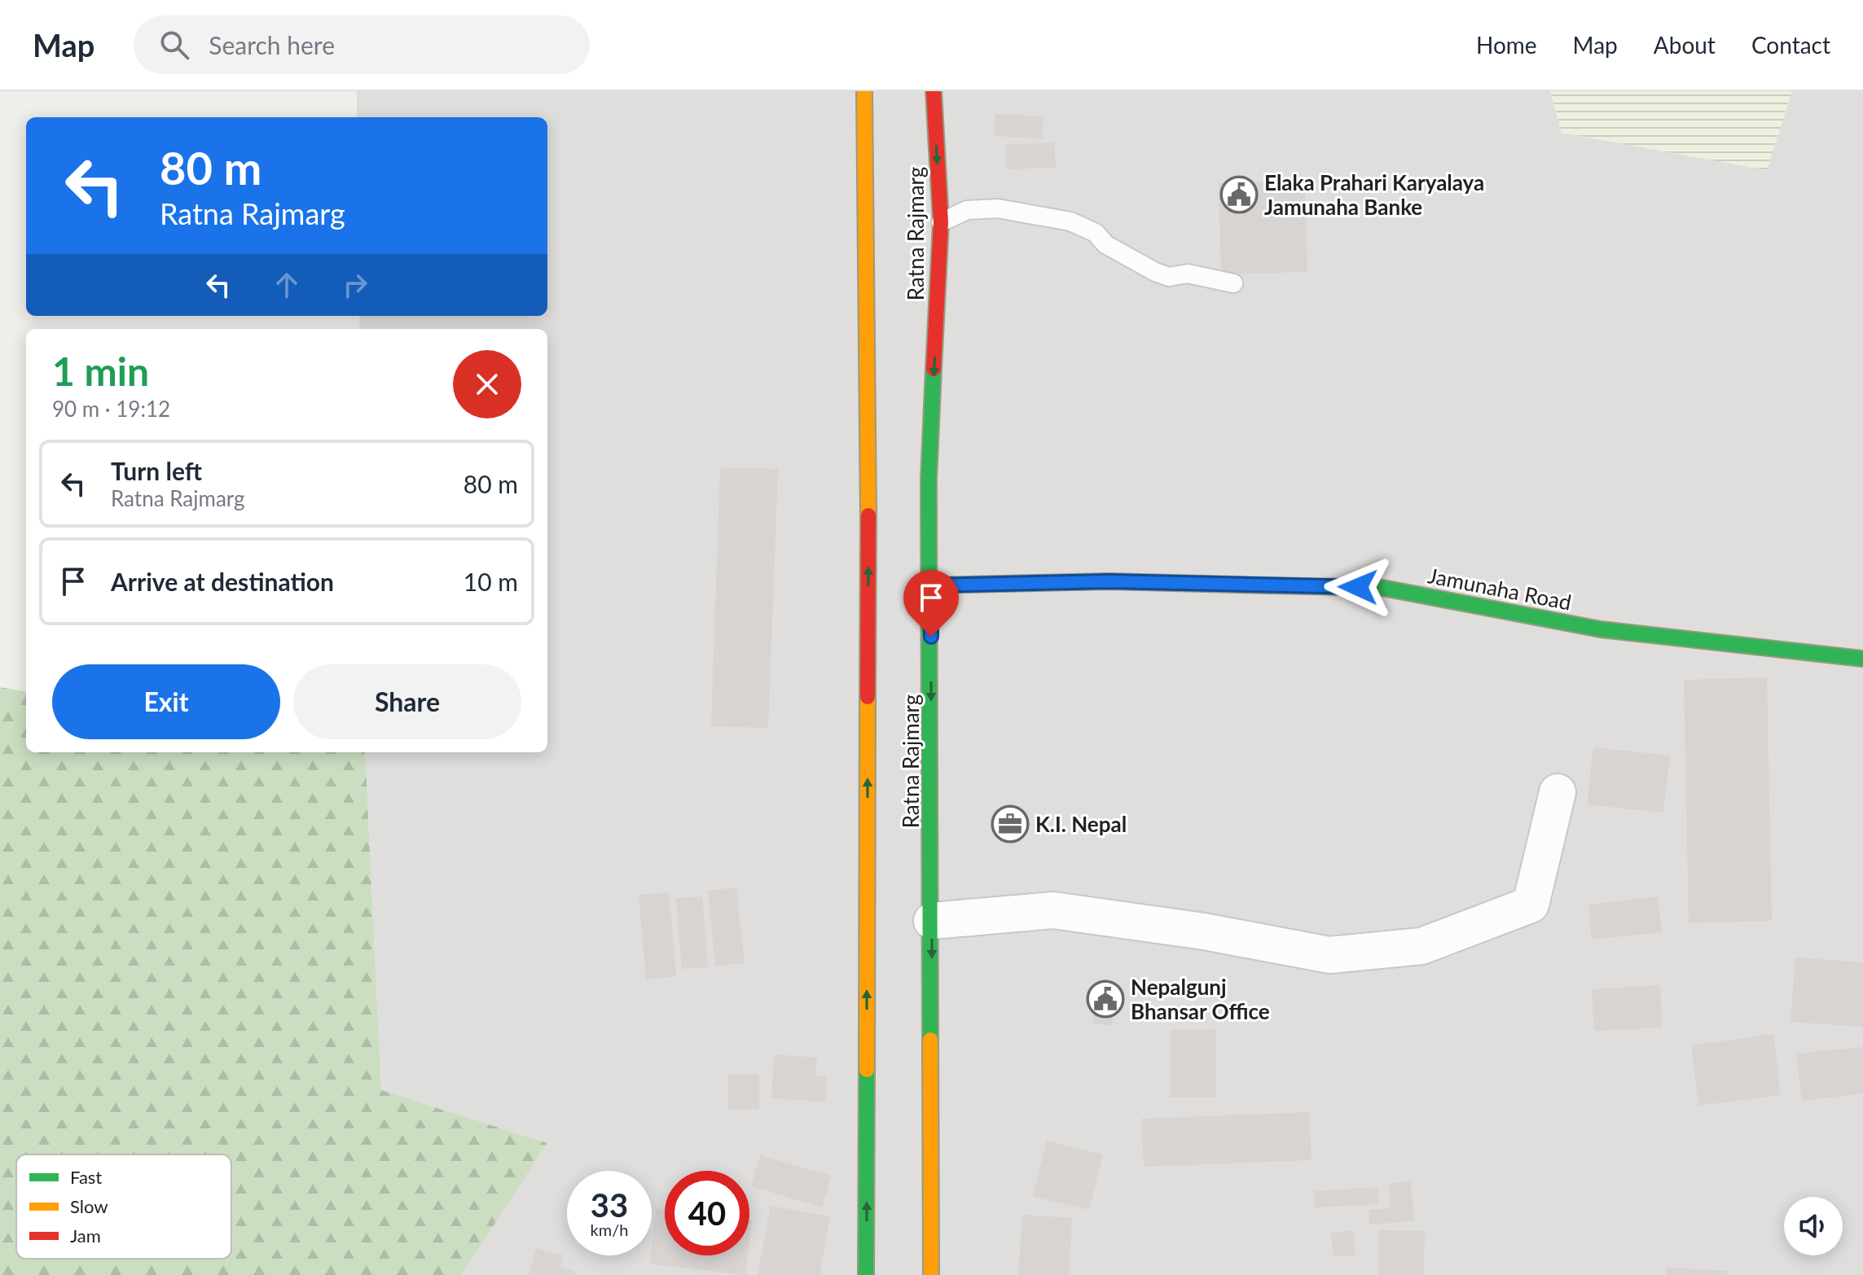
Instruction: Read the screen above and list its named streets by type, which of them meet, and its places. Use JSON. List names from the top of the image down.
{
  "streets": {
    "main road": ["Ratna Rajmarg", "Jamunaha Road"]
  },
  "crossings": [
    ["Ratna Rajmarg", "Jamunaha Road"]
  ],
  "places": {
    "public building": ["Elaka Prahari Karyalaya Jamunaha Banke", "Nepalgunj Bhansar Office"],
    "office": ["K.I. Nepal"]
  },
  "legend": ["Fast", "Slow", "Jam"],
  "page": {
    "header": "Map",
    "search": "Search here",
    "nav": [
      "Home",
      "Map",
      "About",
      "Contact"
    ],
    "turn": ["80 m", "Ratna Rajmarg"],
    "heading": ["1 min", "90 m · 19:12"],
    "list": [
      {
        "name": "Turn left",
        "note": "Ratna Rajmarg",
        "value": "80 m"
      },
      {
        "name": "Arrive at destination",
        "value": "10 m"
      }
    ],
    "buttons": ["Exit", "Share"],
    "speed": "33 km/h",
    "limit": "40"
  }
}
